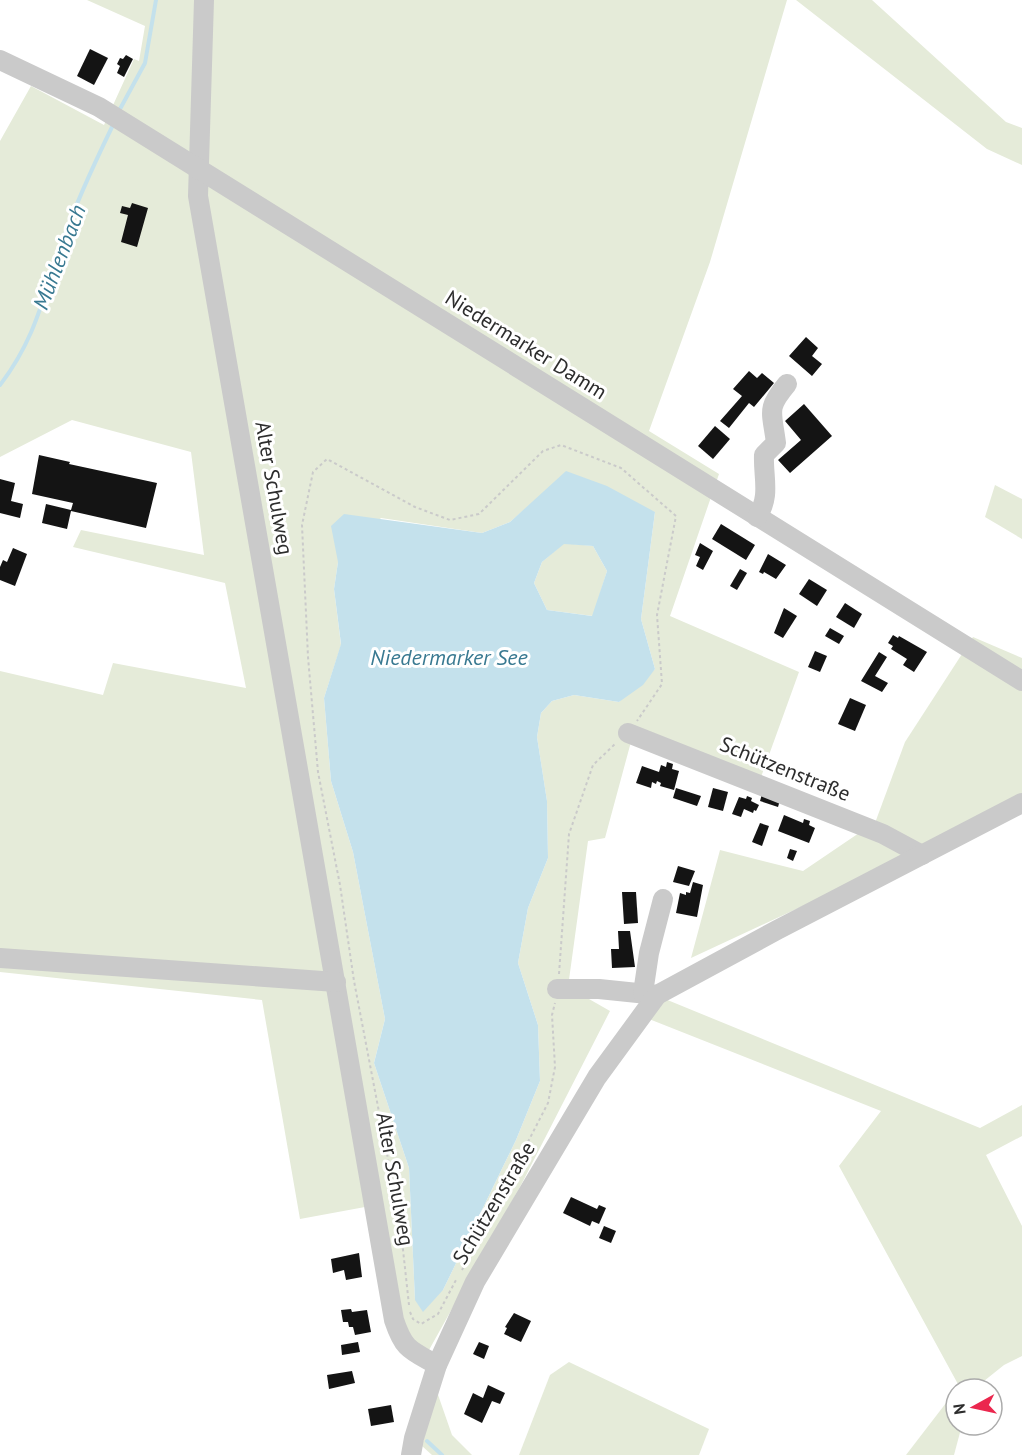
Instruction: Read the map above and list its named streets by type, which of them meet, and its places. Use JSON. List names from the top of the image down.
{
  "streets": {
    "street": ["Niedermarker Damm", "Alter Schulweg", "Schützenstraße"]
  },
  "crossings": [
    ["Niedermarker Damm", "Alter Schulweg"],
    ["Alter Schulweg", "Schützenstraße"]
  ],
  "water": ["Mühlenbach", "Niedermarker See"],
  "north": "left"
}
